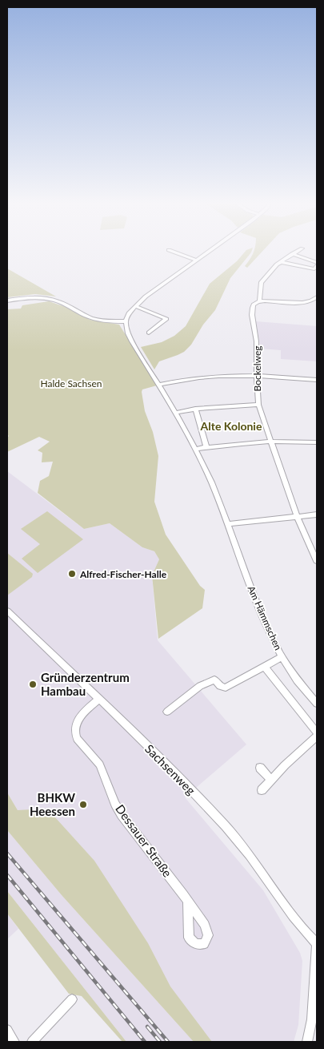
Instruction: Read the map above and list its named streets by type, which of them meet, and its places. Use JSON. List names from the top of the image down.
{
  "streets": {
    "street": [
      "Bockelweg",
      "Am Hämmschen",
      "Sachsenweg",
      "Dessauer Straße"
    ]
  },
  "crossings": [
    ["Sachsenweg", "Dessauer Straße"]
  ],
  "districts": ["Alte Kolonie"],
  "parks": ["Halde Sachsen"],
  "places": ["Alfred-Fischer-Halle", "Gründerzentrum Hambau", "BHKW Heessen"]
}
